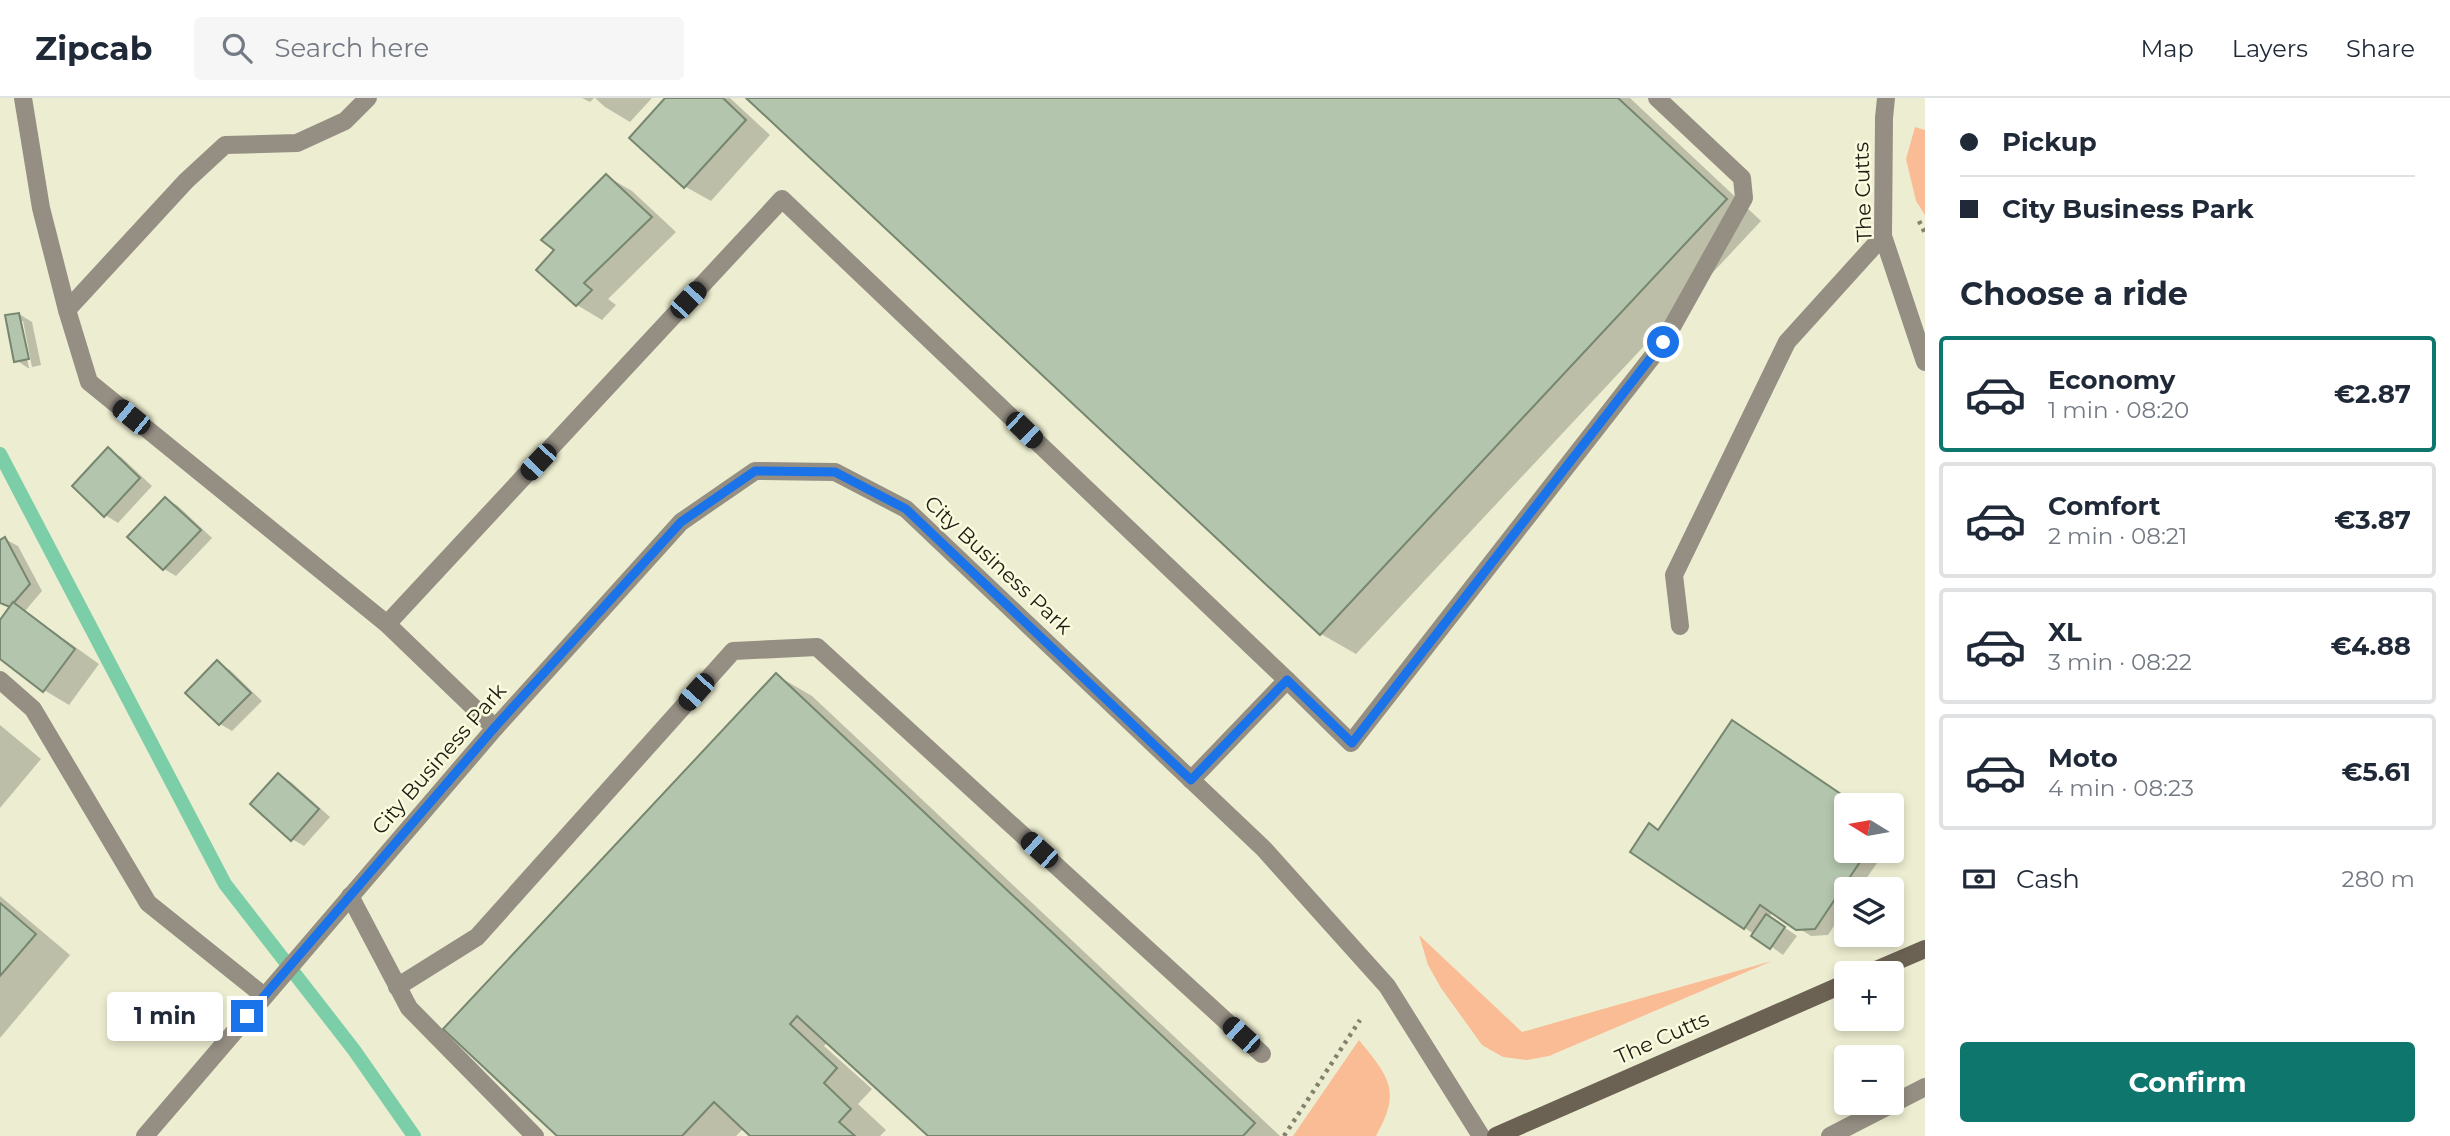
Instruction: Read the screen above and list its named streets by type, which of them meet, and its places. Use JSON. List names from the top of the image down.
{
  "streets": {
    "street": ["The Cutts", "City Business Park"]
  },
  "north": "left",
  "page": {
    "header": "Zipcab",
    "search": "Search here",
    "nav": ["Map", "Layers", "Share"],
    "banner": ["Pickup", "City Business Park"],
    "heading": "Choose a ride",
    "list": [
      {
        "name": "Economy",
        "note": "1 min · 08:20",
        "value": "€2.87"
      },
      {
        "name": "Comfort",
        "note": "2 min · 08:21",
        "value": "€3.87"
      },
      {
        "name": "XL",
        "note": "3 min · 08:22",
        "value": "€4.88"
      },
      {
        "name": "Moto",
        "note": "4 min · 08:23",
        "value": "€5.61"
      }
    ],
    "map_buttons": ["+", "−"],
    "pay": ["Cash", "280 m"],
    "bubble": "1 min",
    "buttons": "Confirm"
  }
}
